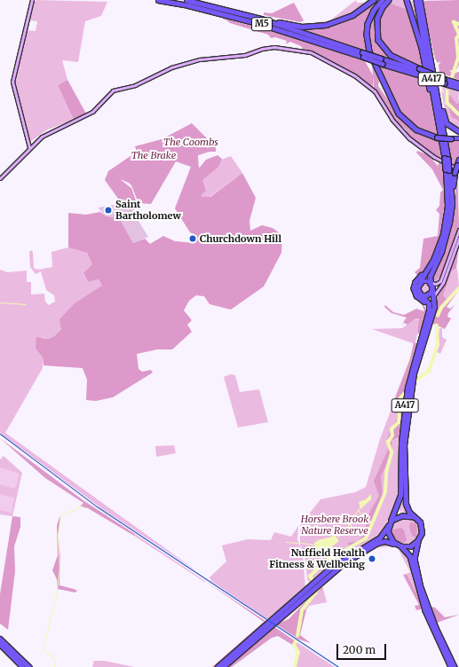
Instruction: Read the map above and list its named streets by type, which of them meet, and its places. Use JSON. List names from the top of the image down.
{
  "streets": {
    "highway": ["M5", "A417"]
  },
  "parks": ["The Coombs", "The Brake", "Horsbere Brook Nature Reserve"],
  "places": ["Saint Bartholomew", "Churchdown Hill", "Nuffield Health Fitness & Wellbeing"],
  "scale_bar": "200 m"
}
